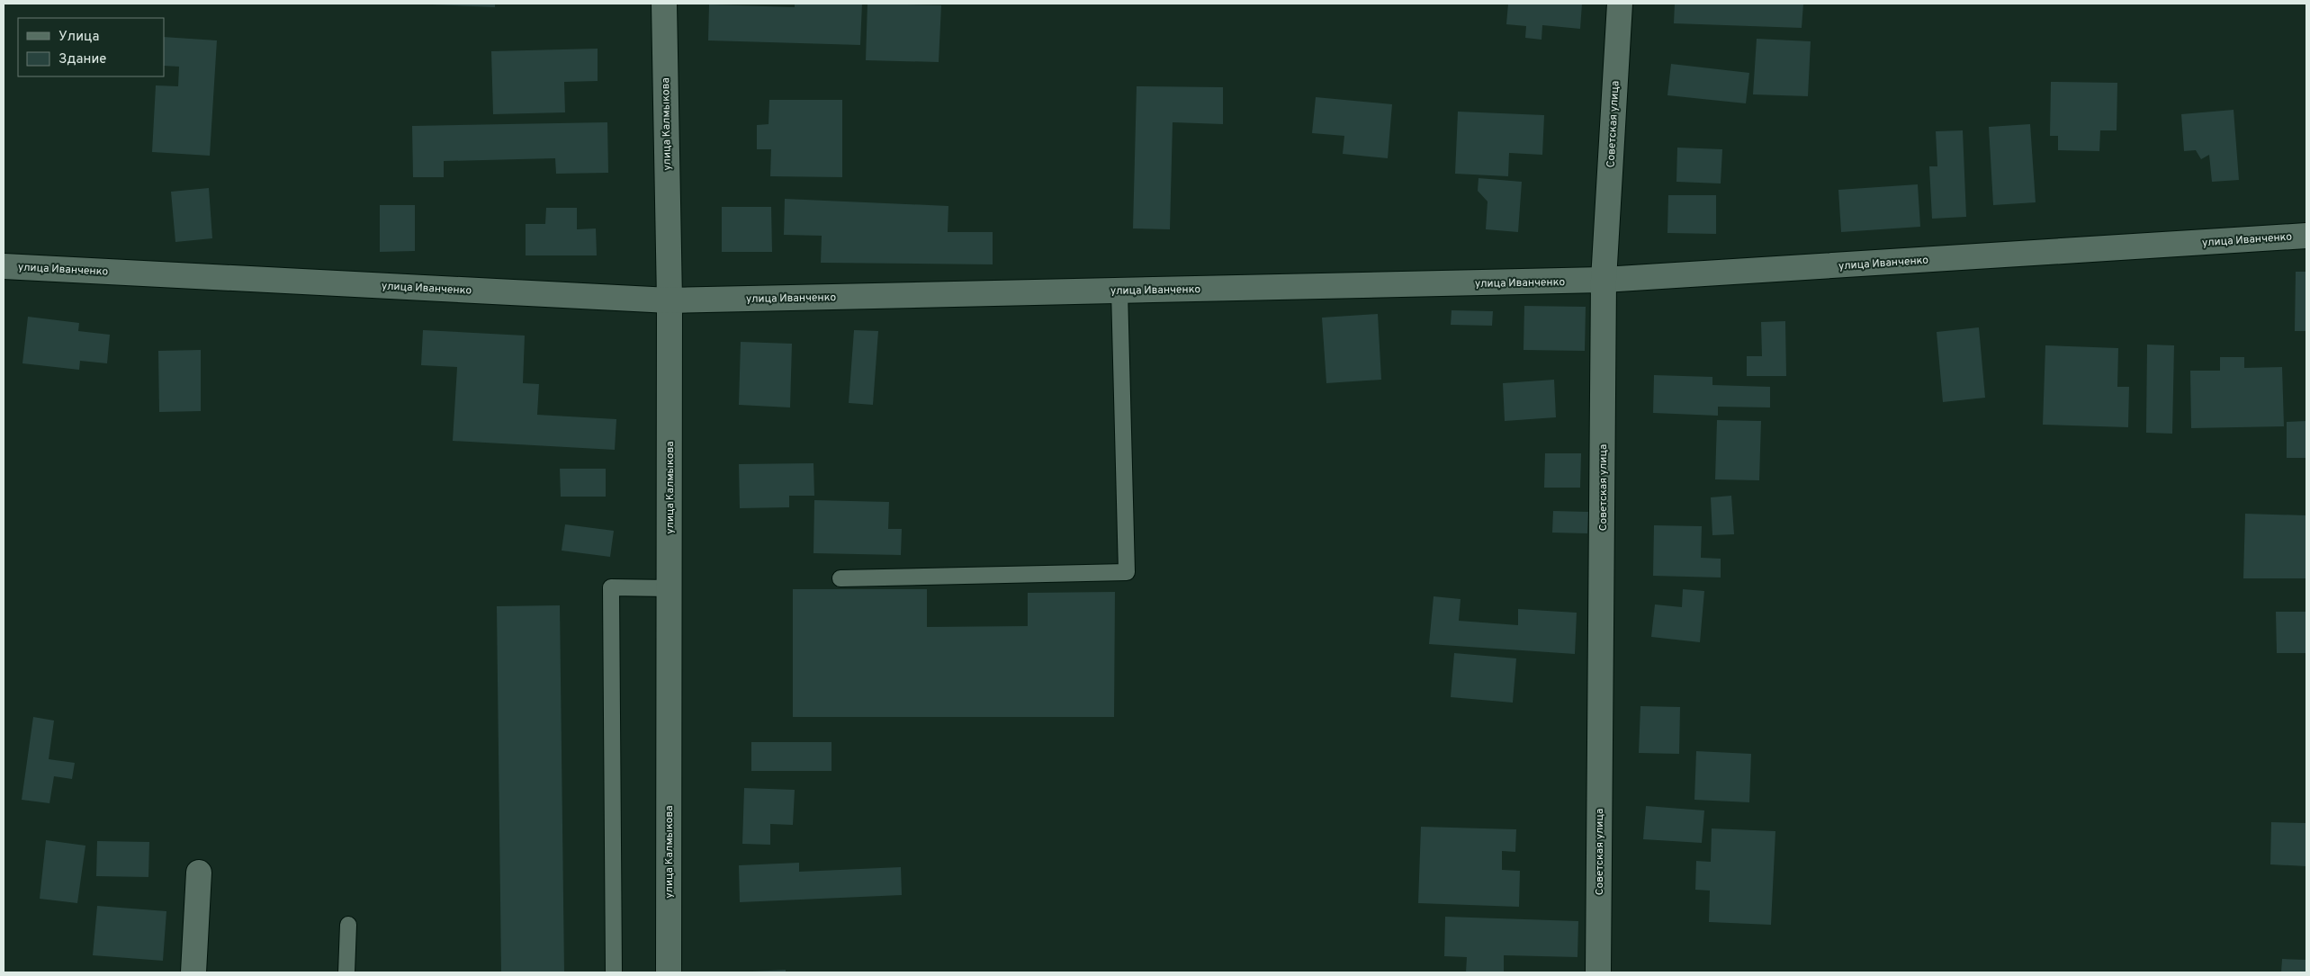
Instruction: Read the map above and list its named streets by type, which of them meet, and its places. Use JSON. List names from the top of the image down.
{
  "streets": {
    "street": ["улица Калмыкова", "Советская улица", "улица Иванченко"]
  },
  "crossings": [
    ["улица Калмыкова", "улица Иванченко"],
    ["Советская улица", "улица Иванченко"]
  ],
  "legend": ["Улица", "Здание"]
}
